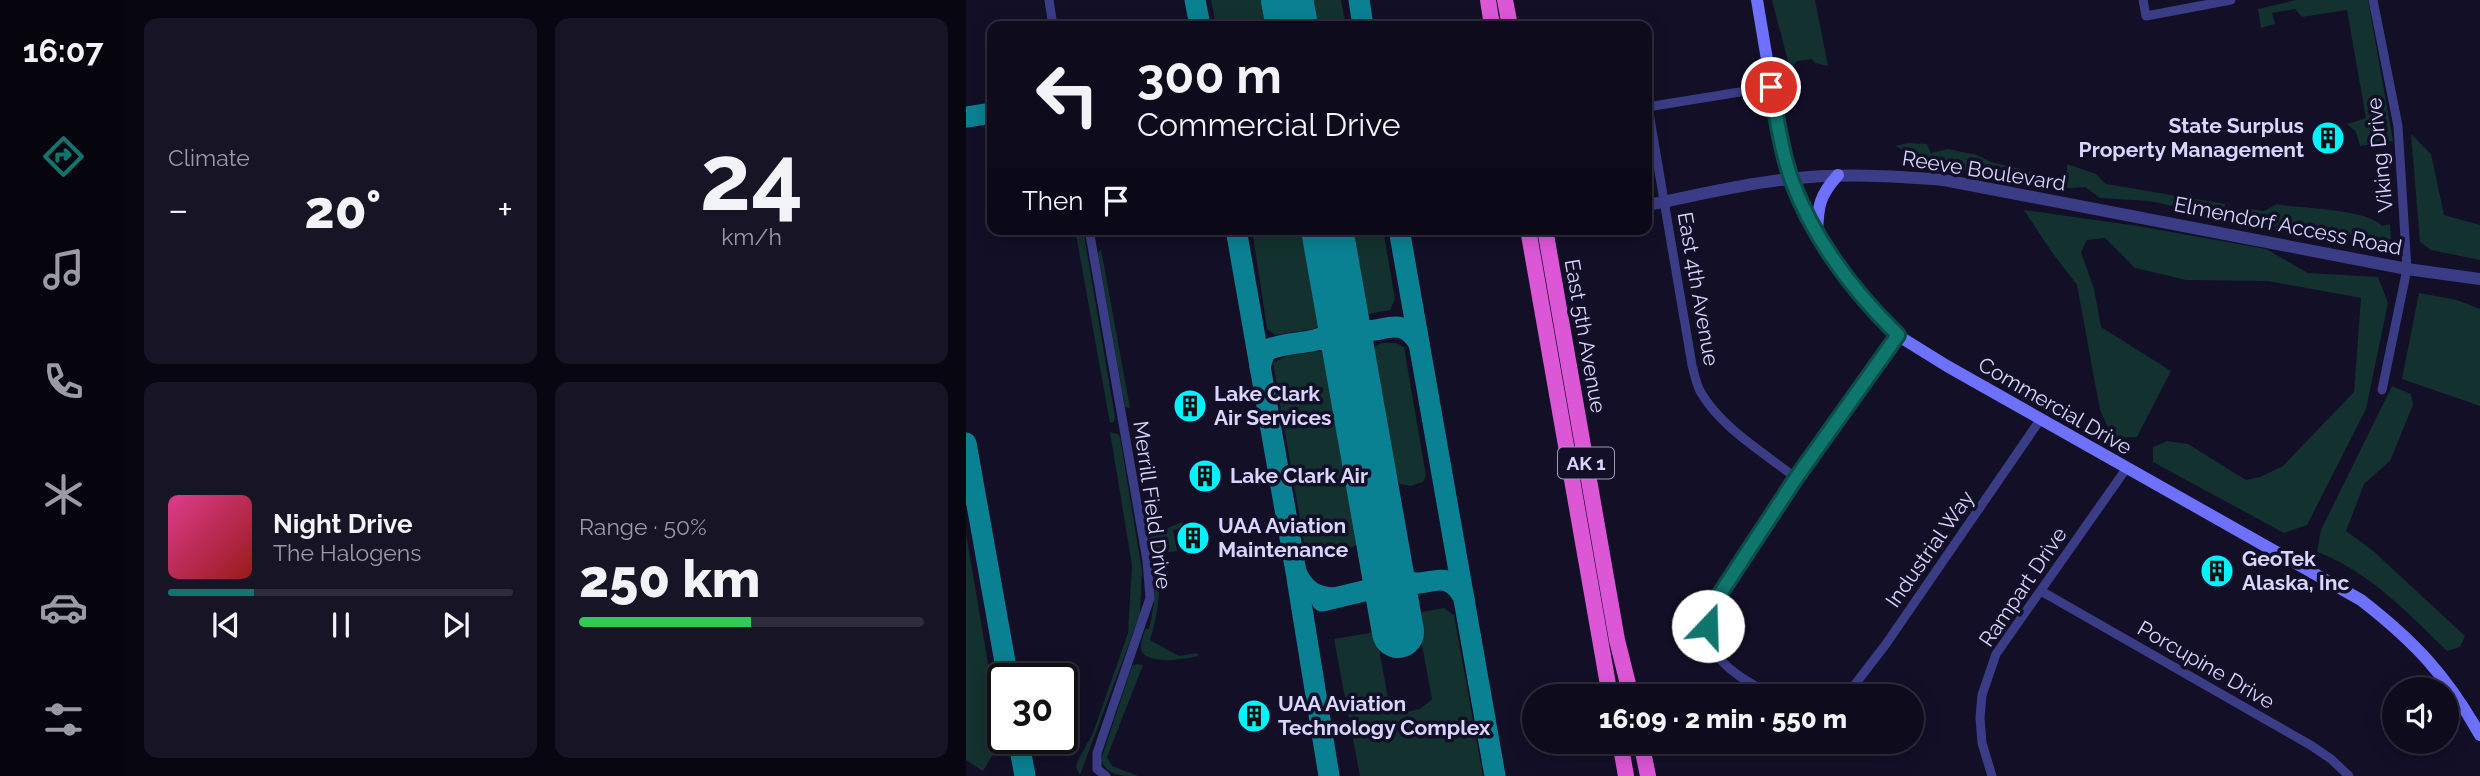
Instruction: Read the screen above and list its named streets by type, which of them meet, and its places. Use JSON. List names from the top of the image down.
{
  "streets": {
    "highway": ["East 5th Avenue", "AK 1"],
    "main road": ["Commercial Drive"],
    "street": [
      "Viking Drive",
      "Reeve Boulevard",
      "Elmendorf Access Road",
      "East 4th Avenue",
      "Merrill Field Drive",
      "Industrial Way",
      "Rampart Drive",
      "Porcupine Drive"
    ]
  },
  "crossings": [
    ["Viking Drive", "Elmendorf Access Road"],
    ["Reeve Boulevard", "Elmendorf Access Road"],
    ["Reeve Boulevard", "East 4th Avenue"],
    ["Reeve Boulevard", "Commercial Drive"],
    ["Commercial Drive", "Industrial Way"],
    ["Commercial Drive", "Rampart Drive"],
    ["Rampart Drive", "Porcupine Drive"]
  ],
  "places": {
    "building": [
      "State Surplus Property Management",
      "Lake Clark Air Services",
      "Lake Clark Air",
      "UAA Aviation Maintenance",
      "GeoTek Alaska, Inc",
      "UAA Aviation Technology Complex"
    ]
  },
  "page": {
    "tabs": "16:07",
    "tile": [
      "Climate",
      ["24", "km/h"],
      ["Range · 50%", "250 km"]
    ],
    "turn": ["300 m", "Commercial Drive"],
    "then": "Then",
    "heat": ["−", "20°", "+"],
    "song": ["Night Drive", "The Halogens"],
    "limit": "30",
    "trip": "16:09 · 2 min · 550 m"
  }
}
